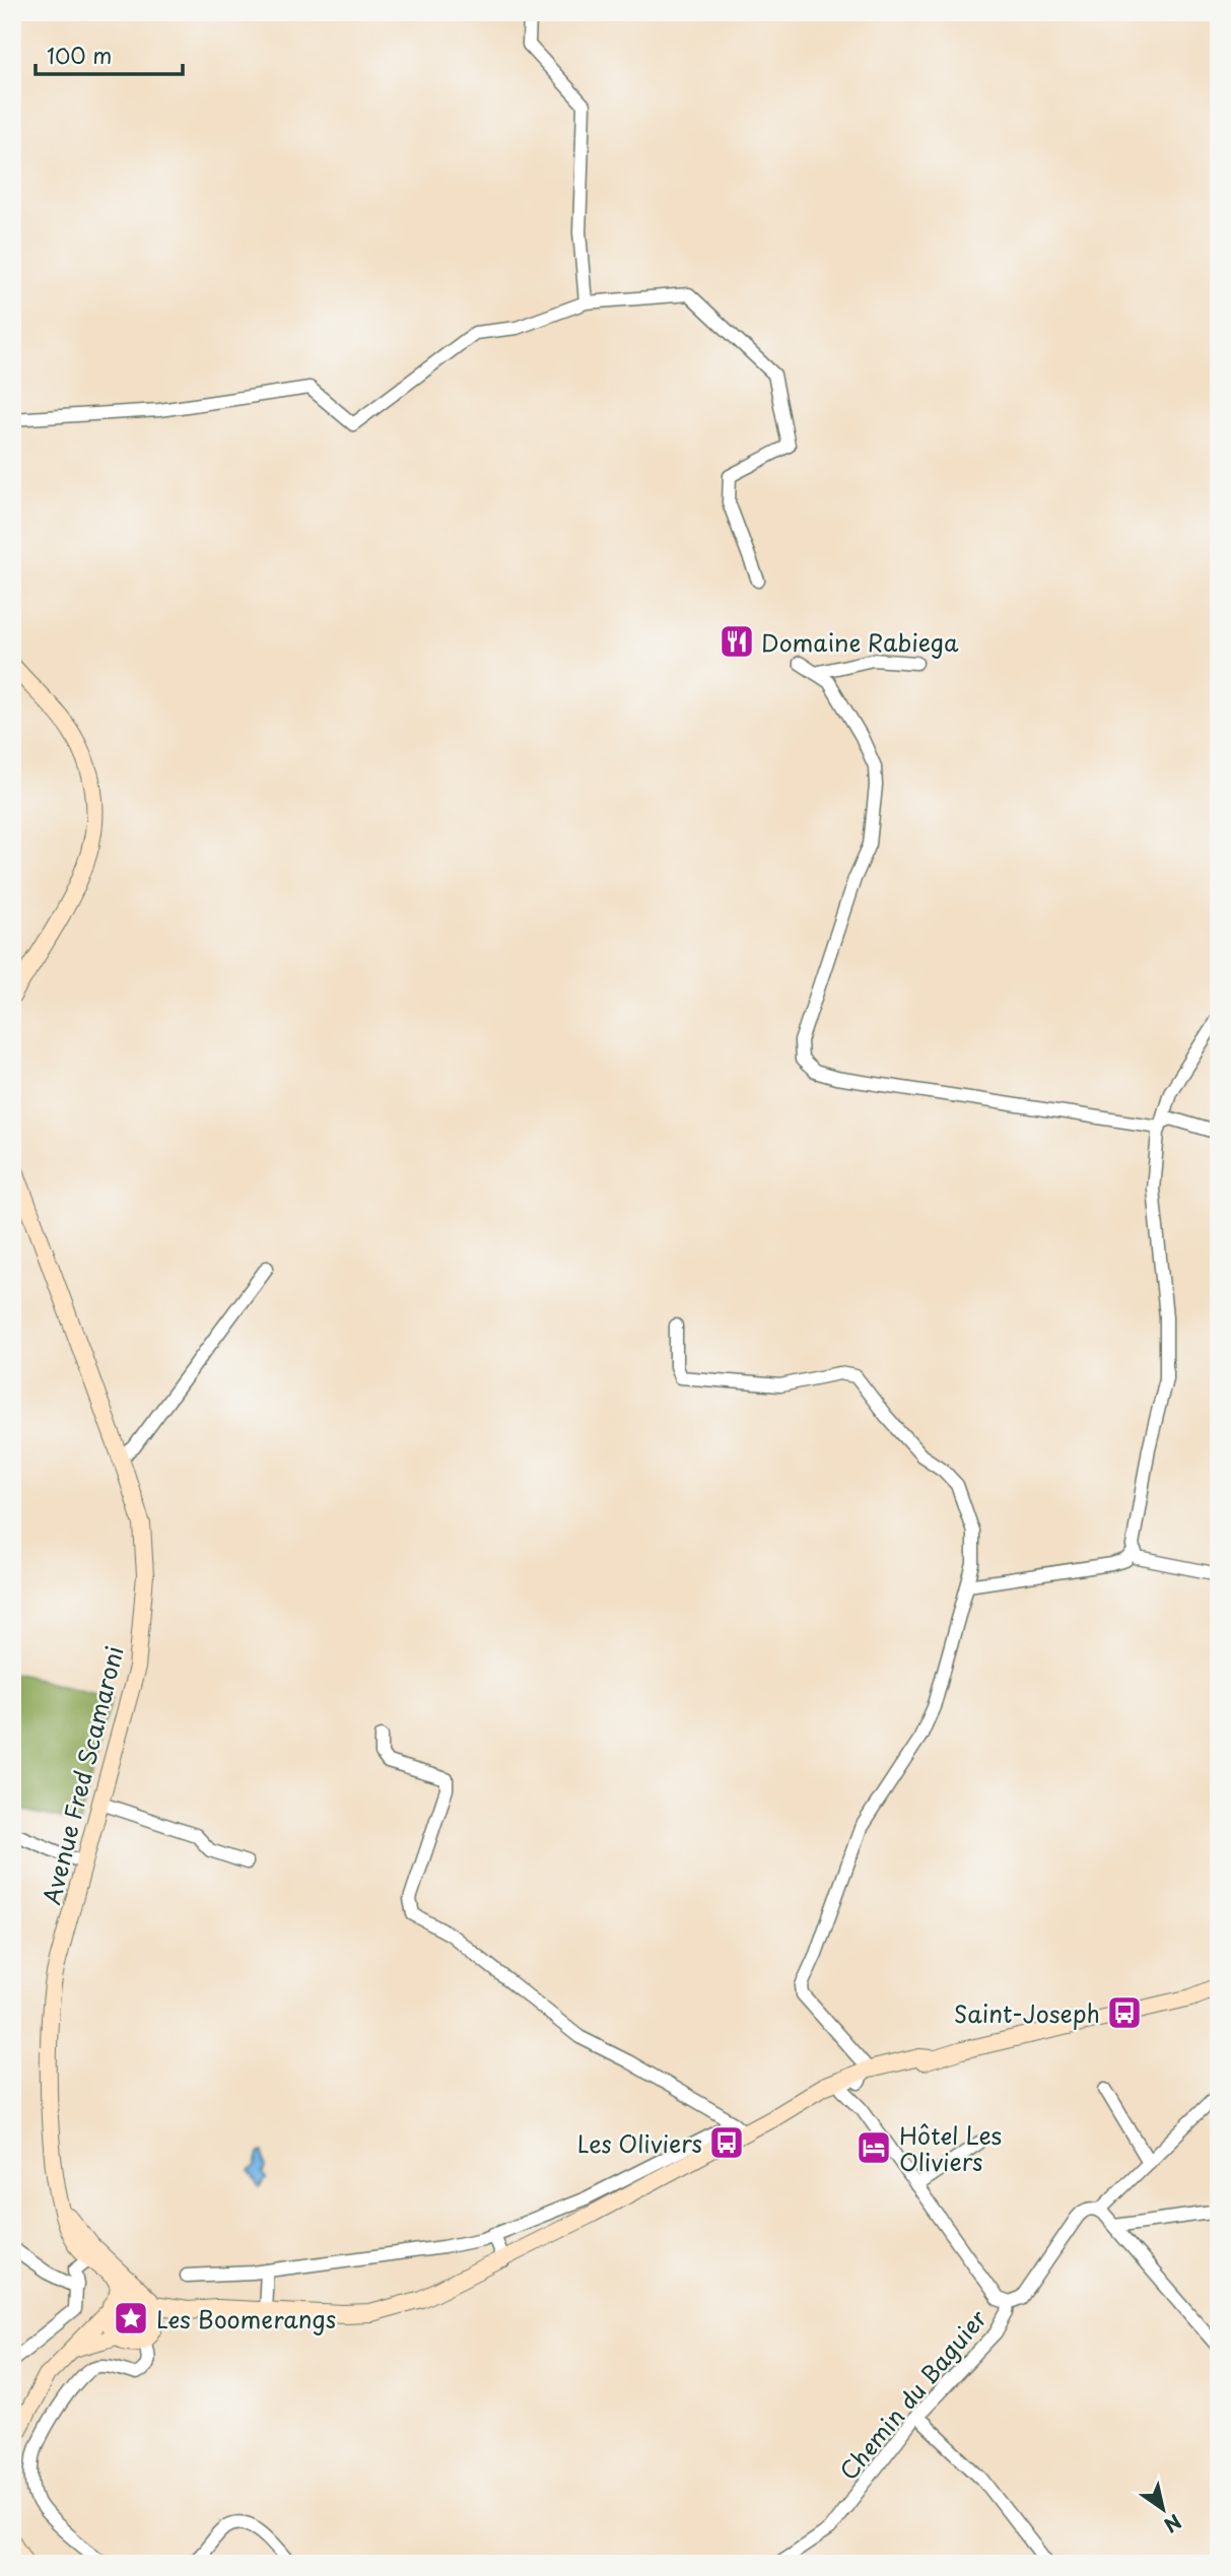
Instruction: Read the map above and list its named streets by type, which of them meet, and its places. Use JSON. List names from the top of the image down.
{
  "streets": {
    "main road": ["Avenue Fred Scamaroni"],
    "street": ["Chemin du Baguier"]
  },
  "places": {
    "restaurant": ["Domaine Rabiega"],
    "bus stop": ["Saint-Joseph", "Les Oliviers"],
    "hotel": ["Hôtel Les Oliviers"],
    "place": ["Les Boomerangs"]
  },
  "scale_bar": "100 m",
  "north": "bottom right"
}
